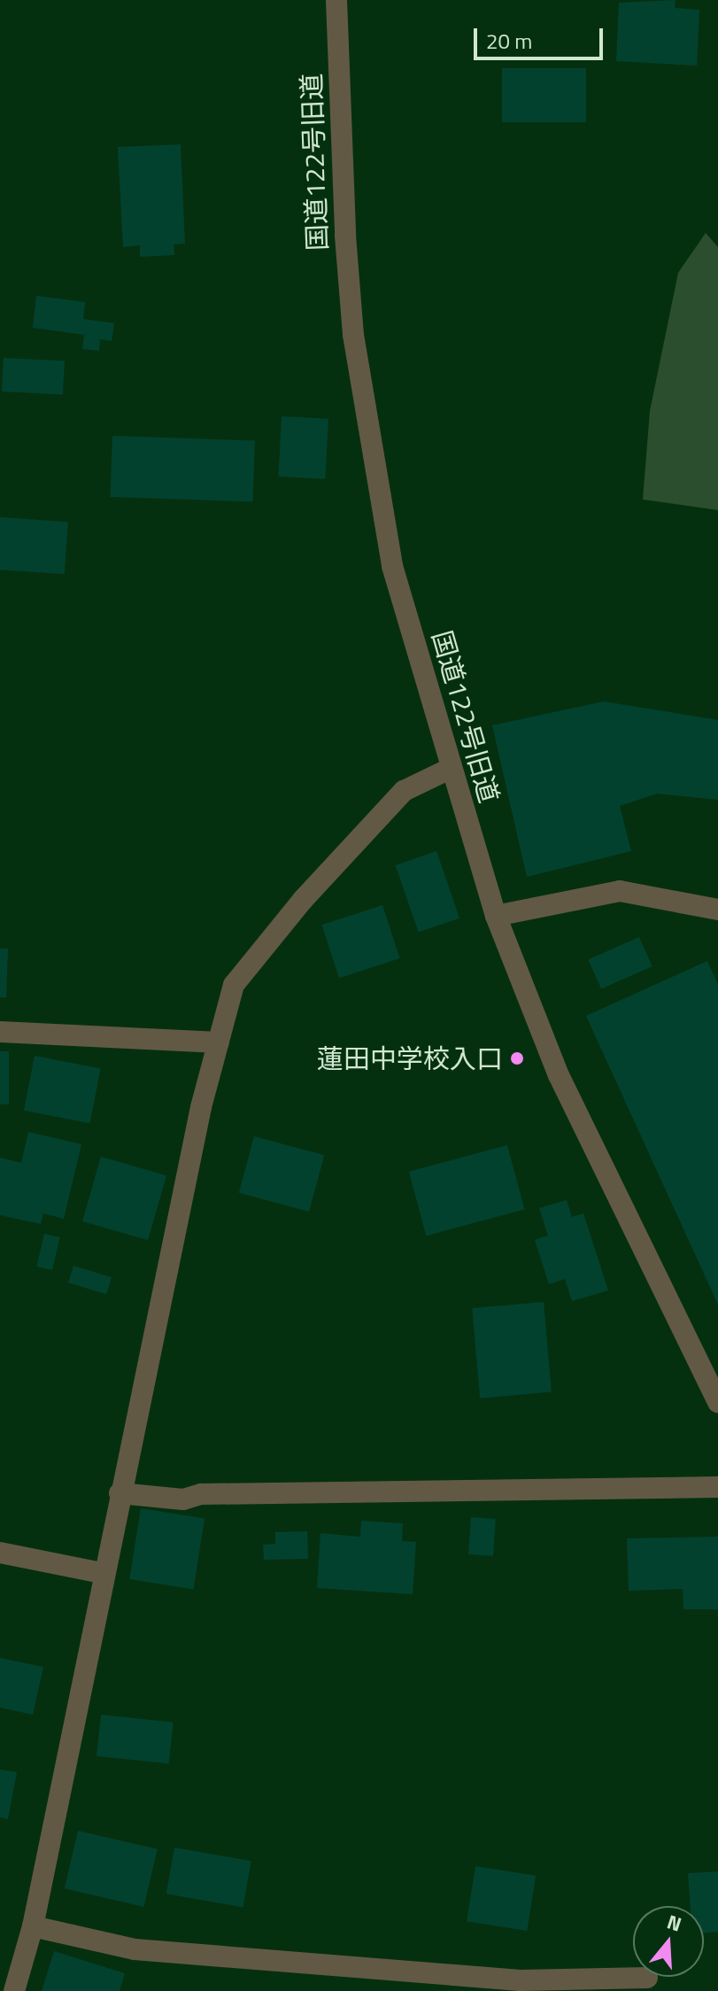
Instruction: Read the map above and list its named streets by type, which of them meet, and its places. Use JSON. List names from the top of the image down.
{
  "streets": {
    "street": ["国道122号旧道"]
  },
  "places": ["蓮田中学校入口"],
  "scale_bar": "20 m",
  "north": "top"
}
